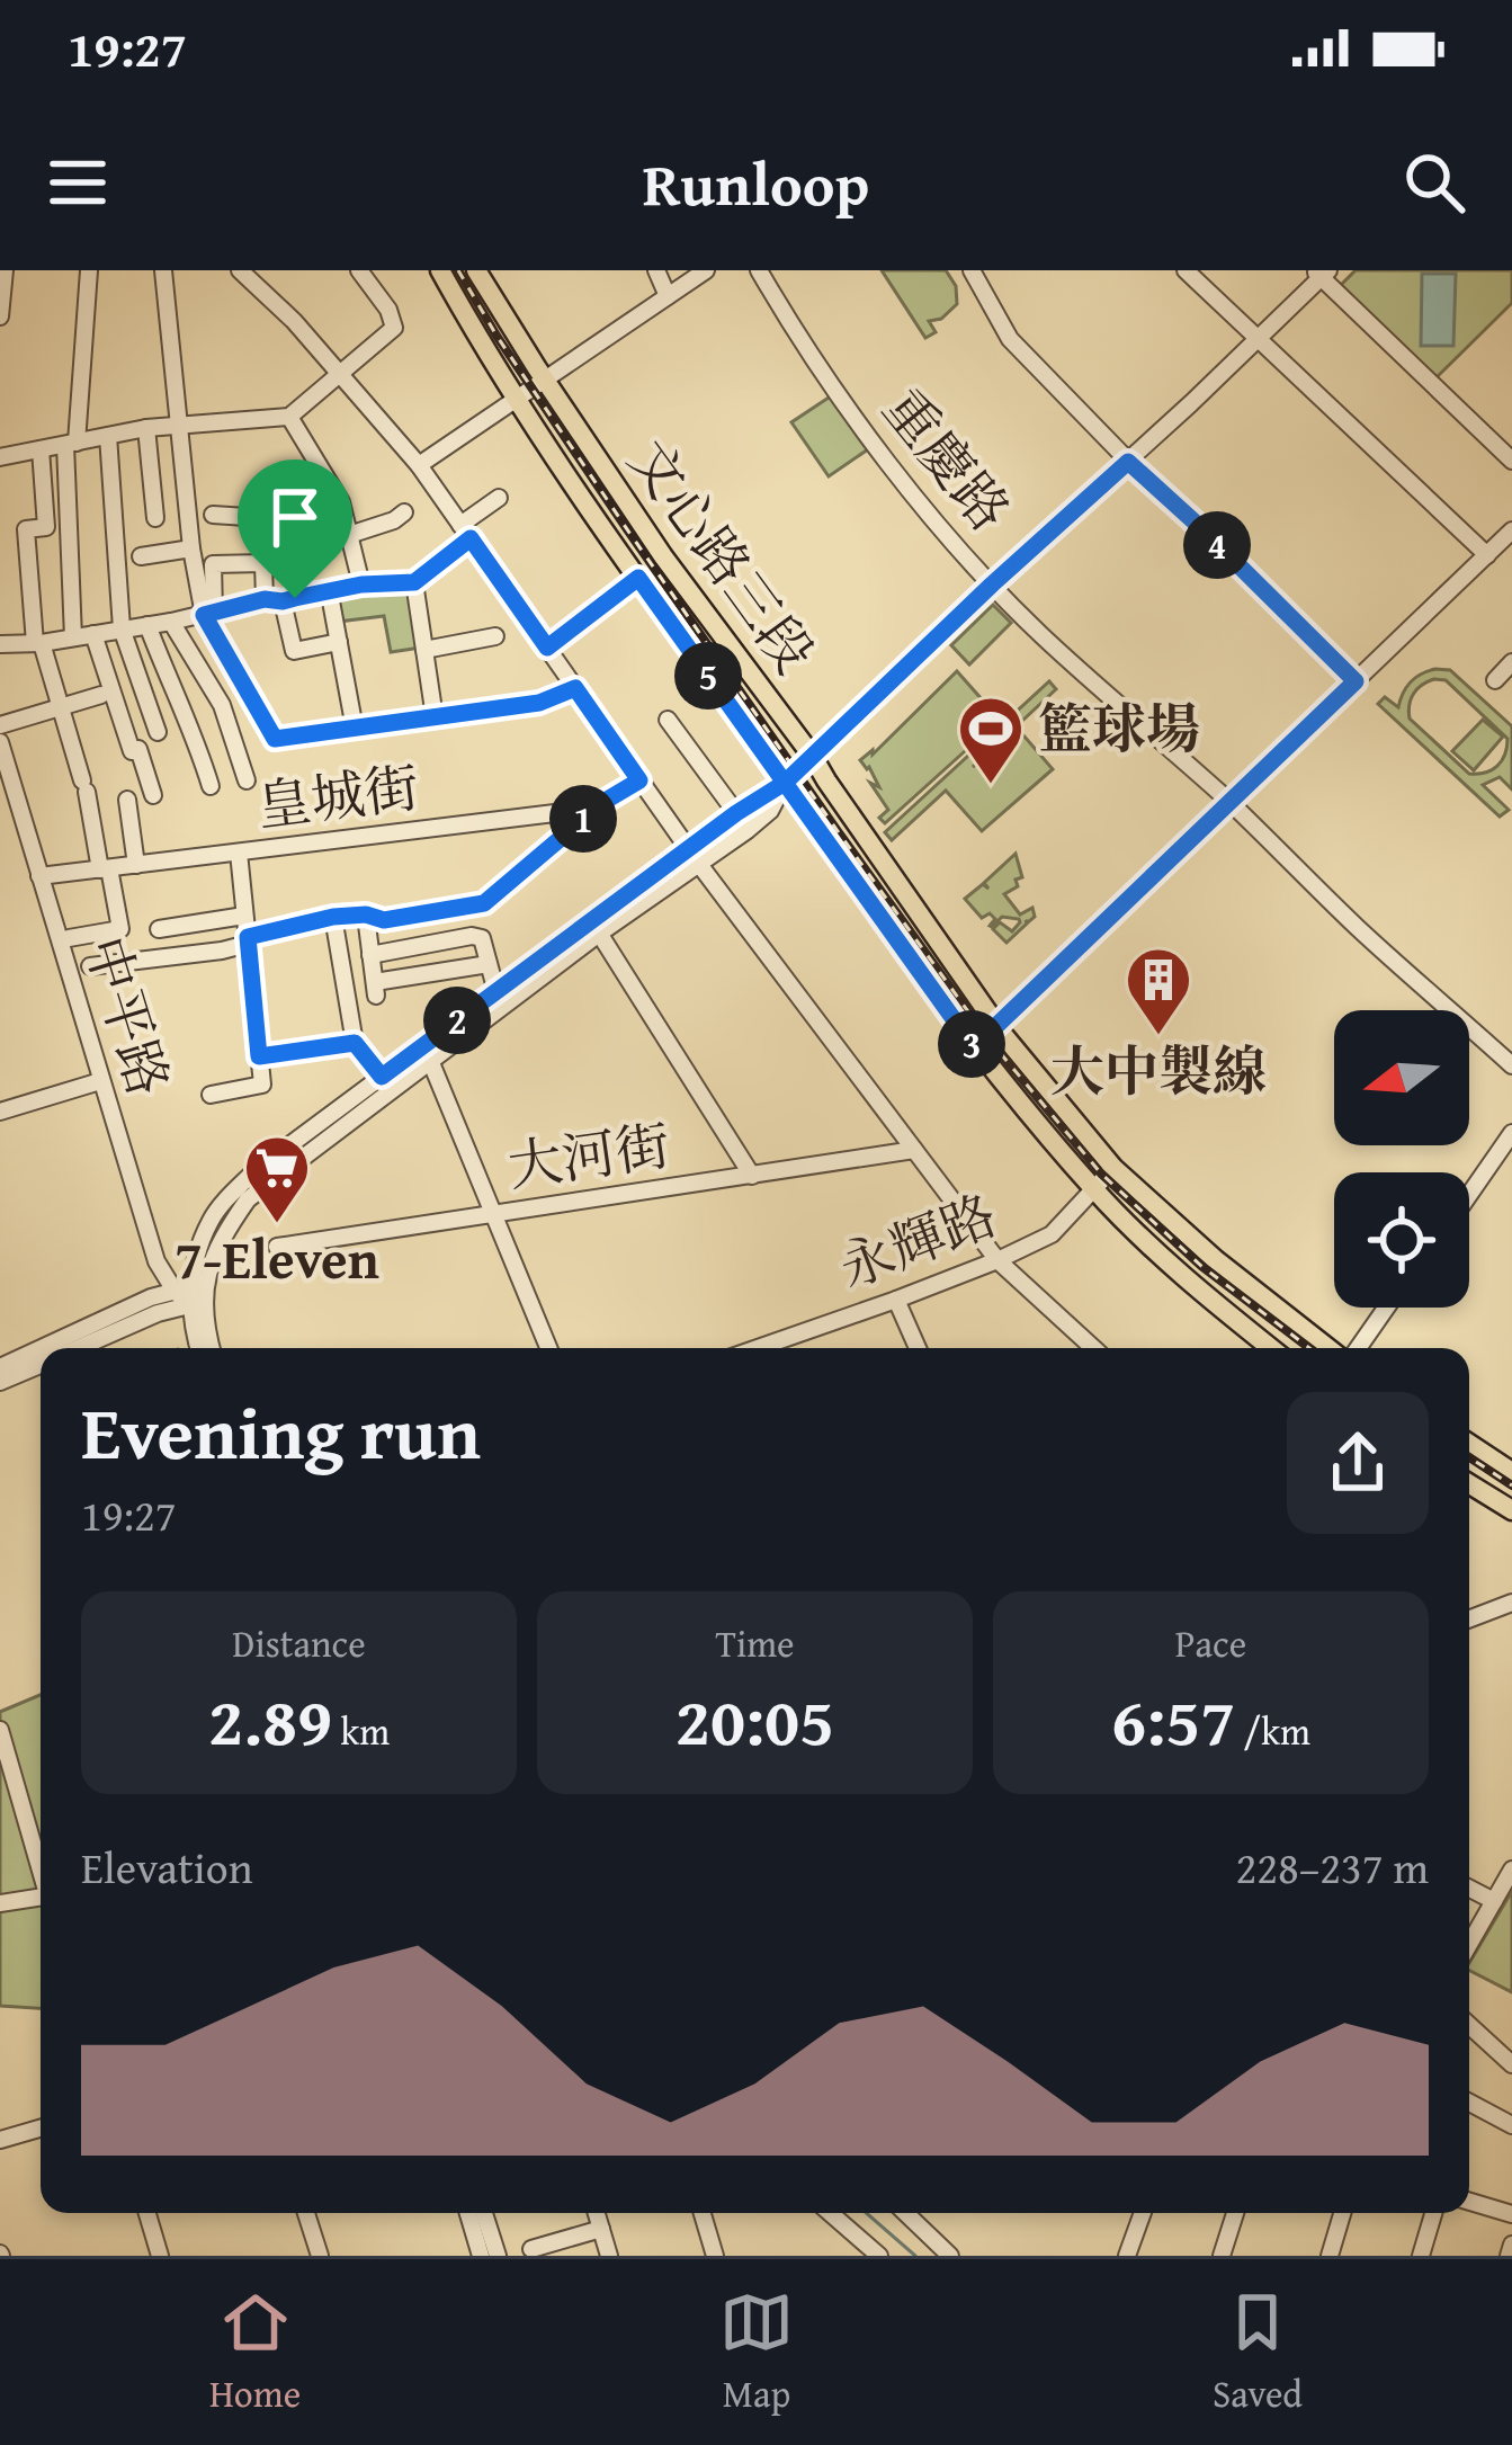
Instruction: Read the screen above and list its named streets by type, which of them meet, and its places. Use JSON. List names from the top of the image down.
{
  "streets": {
    "main road": ["文心路三段"],
    "street": [
      "重慶路",
      "皇城街",
      "中平路",
      "大河街",
      "永輝路"
    ]
  },
  "crossings": [
    ["文心路三段", "永輝路"],
    ["皇城街", "中平路"]
  ],
  "places": {
    "sports": ["籃球場"],
    "building": ["大中製線"],
    "supermarket": ["7-Eleven"]
  },
  "north": "left",
  "page": {
    "status": "19:27",
    "header": "Runloop",
    "pins": [
      "4",
      "5",
      "1",
      "2",
      "3"
    ],
    "heading": ["Evening run", "19:27"],
    "stats": [
      ["Distance", "2.89 km"],
      ["Time", "20:05"],
      ["Pace", "6:57 /km"]
    ],
    "chart": ["Elevation", "228–237 m"],
    "tabs": ["Home", "Map", "Saved"]
  }
}
